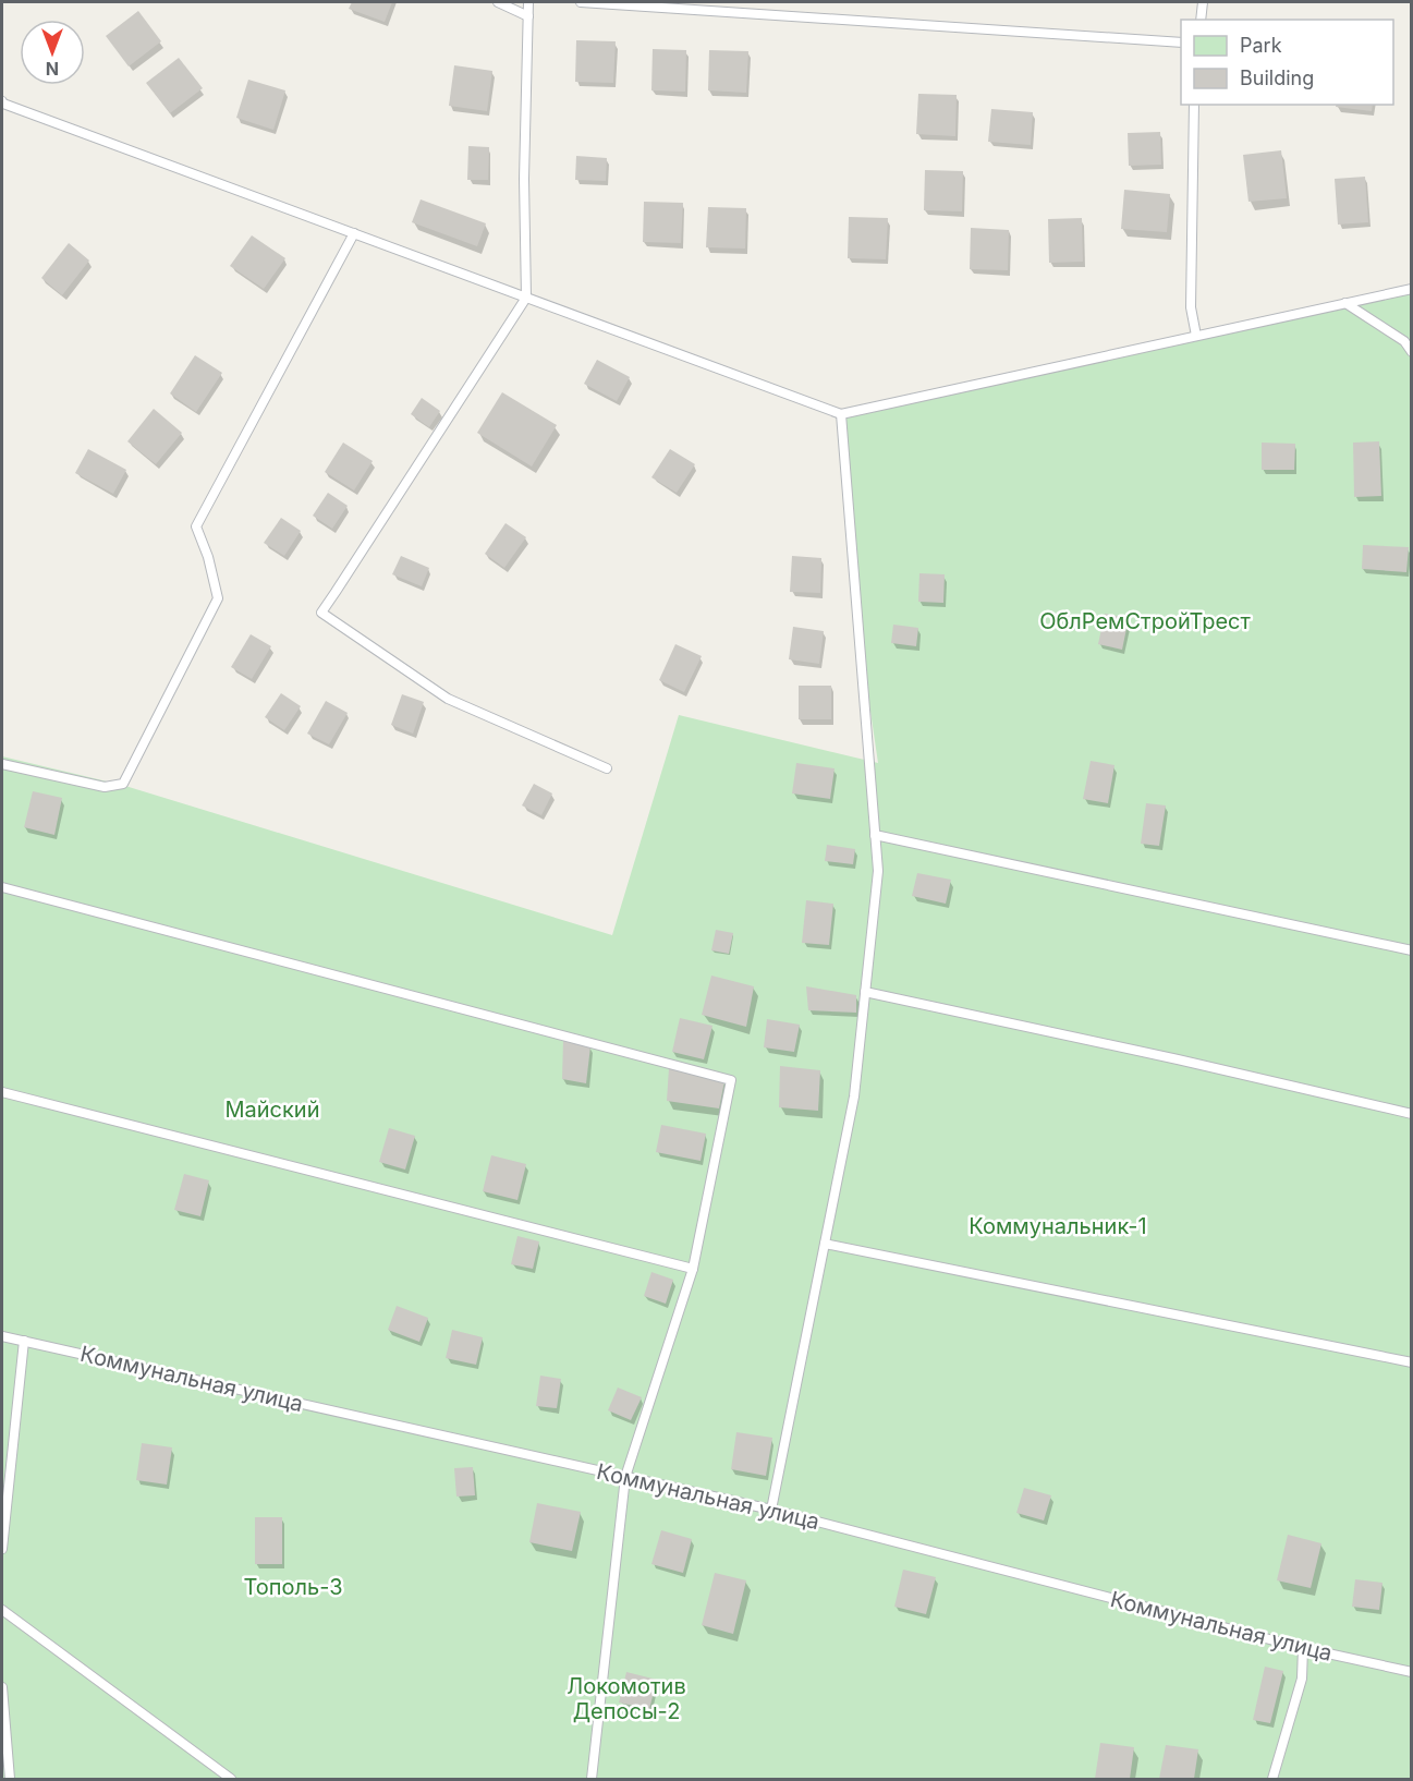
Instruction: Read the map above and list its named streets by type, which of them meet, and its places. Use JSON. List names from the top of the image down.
{
  "streets": {
    "lane": ["Коммунальная улица"]
  },
  "parks": [
    "ОблРемСтройТрест",
    "Майский",
    "Коммунальник-1",
    "Тополь-3",
    "Локомотив Депосы-2"
  ],
  "legend": ["Park", "Building"],
  "north": "bottom"
}
